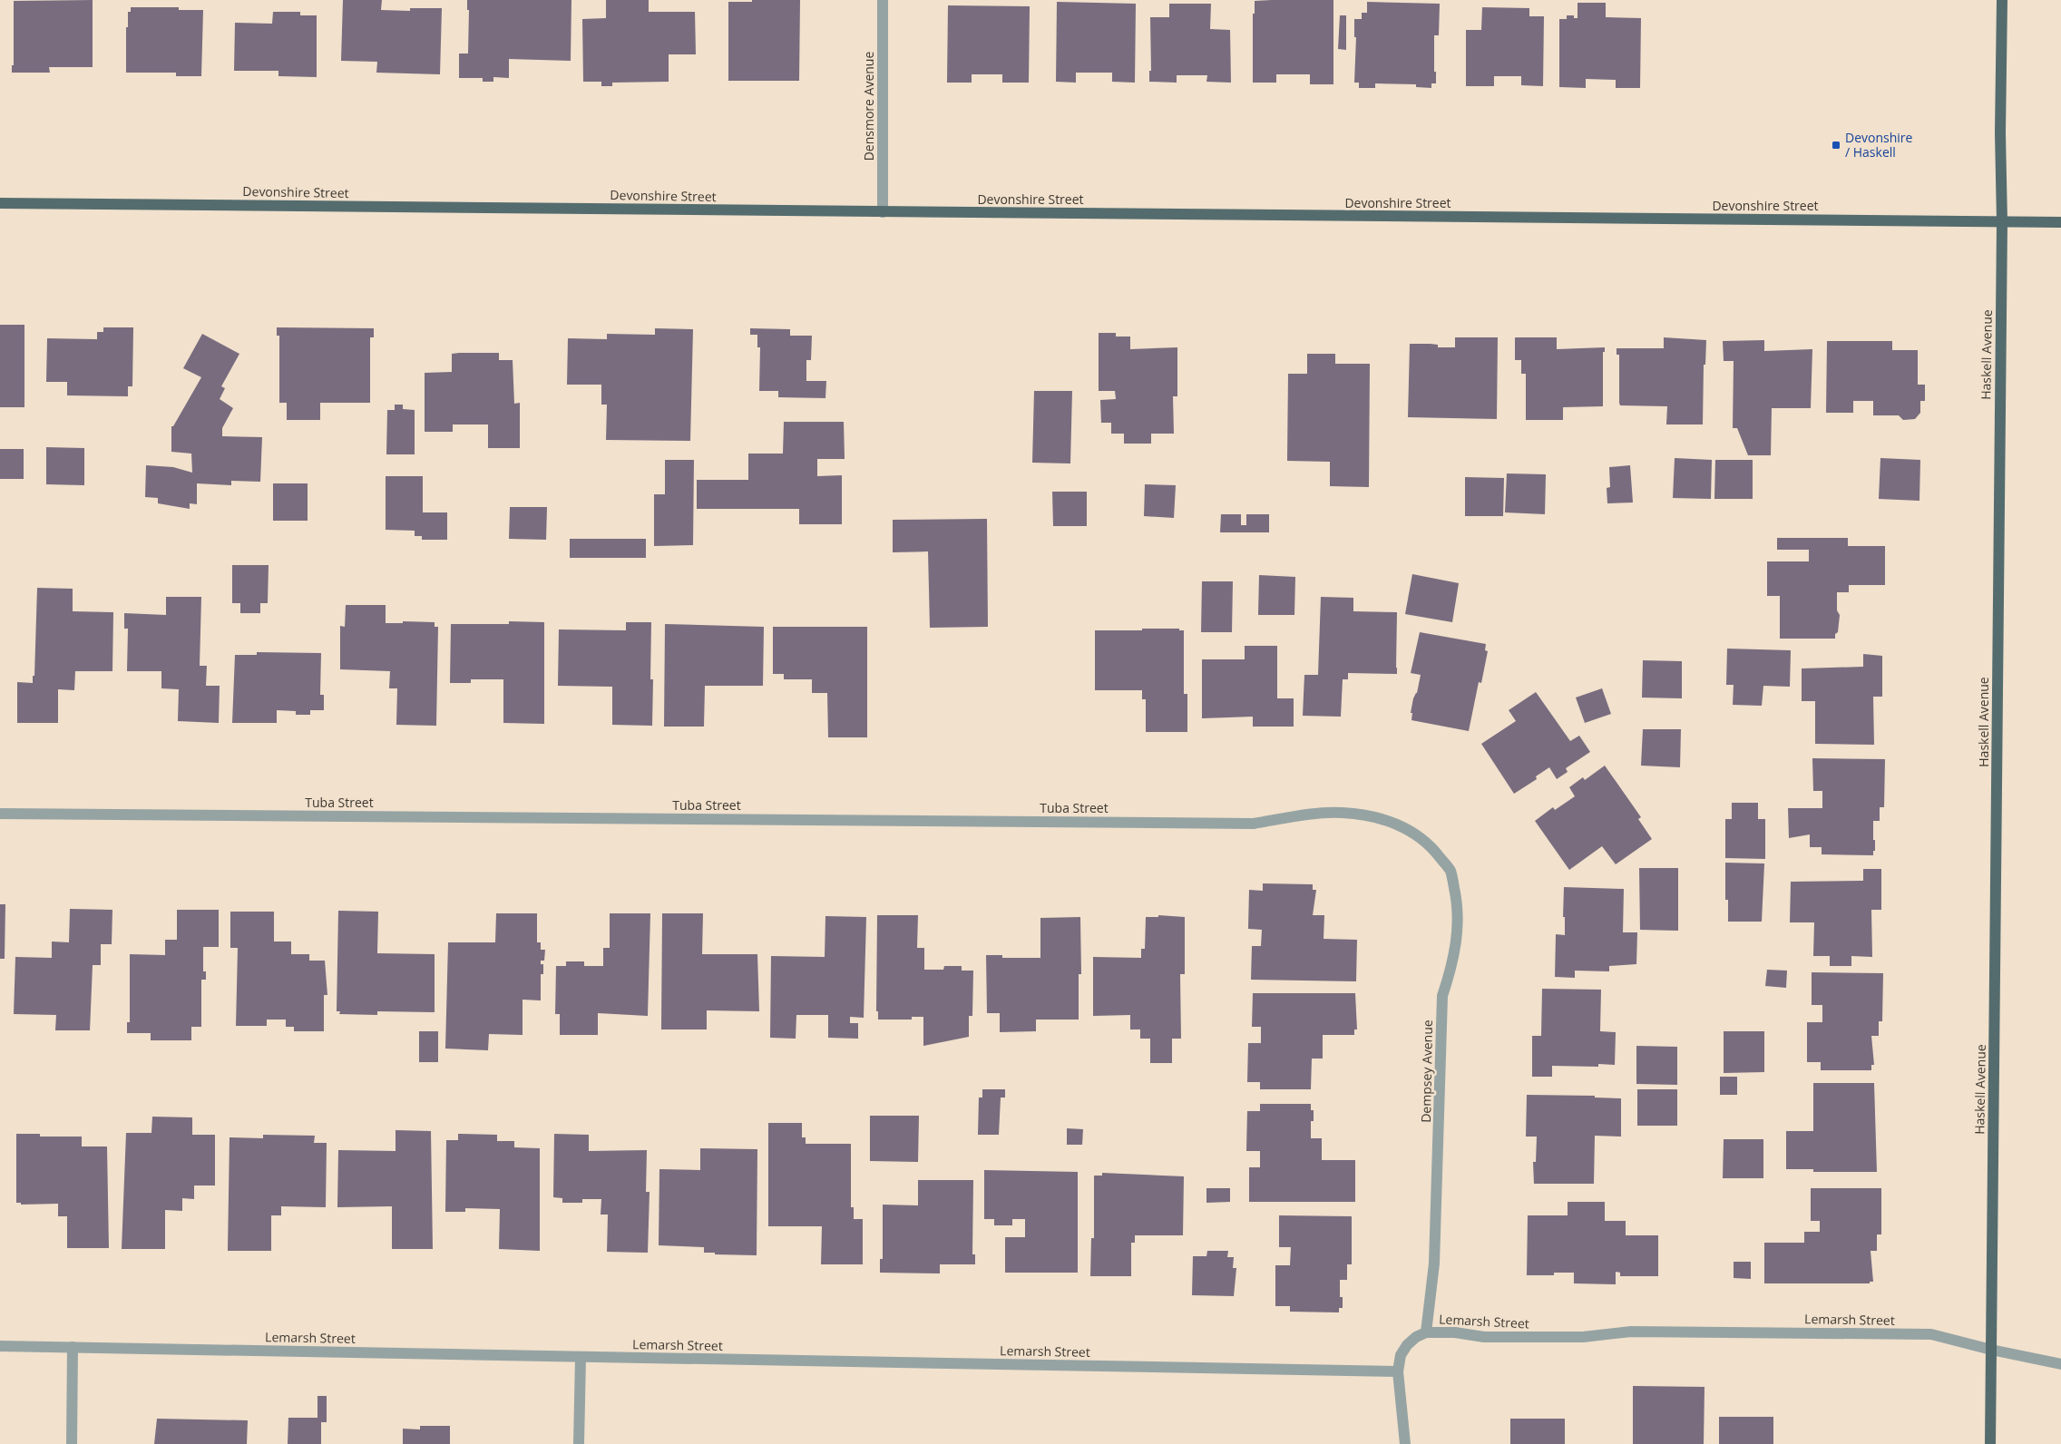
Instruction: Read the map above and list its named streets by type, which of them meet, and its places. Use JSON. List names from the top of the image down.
{
  "streets": {
    "main road": ["Devonshire Street", "Haskell Avenue"],
    "street": [
      "Densmore Avenue",
      "Tuba Street",
      "Dempsey Avenue",
      "Lemarsh Street"
    ]
  },
  "crossings": [
    ["Densmore Avenue", "Devonshire Street"],
    ["Devonshire Street", "Haskell Avenue"],
    ["Haskell Avenue", "Lemarsh Street"],
    ["Tuba Street", "Dempsey Avenue"],
    ["Dempsey Avenue", "Lemarsh Street"]
  ],
  "places": {
    "transit": ["Devonshire / Haskell"]
  }
}
